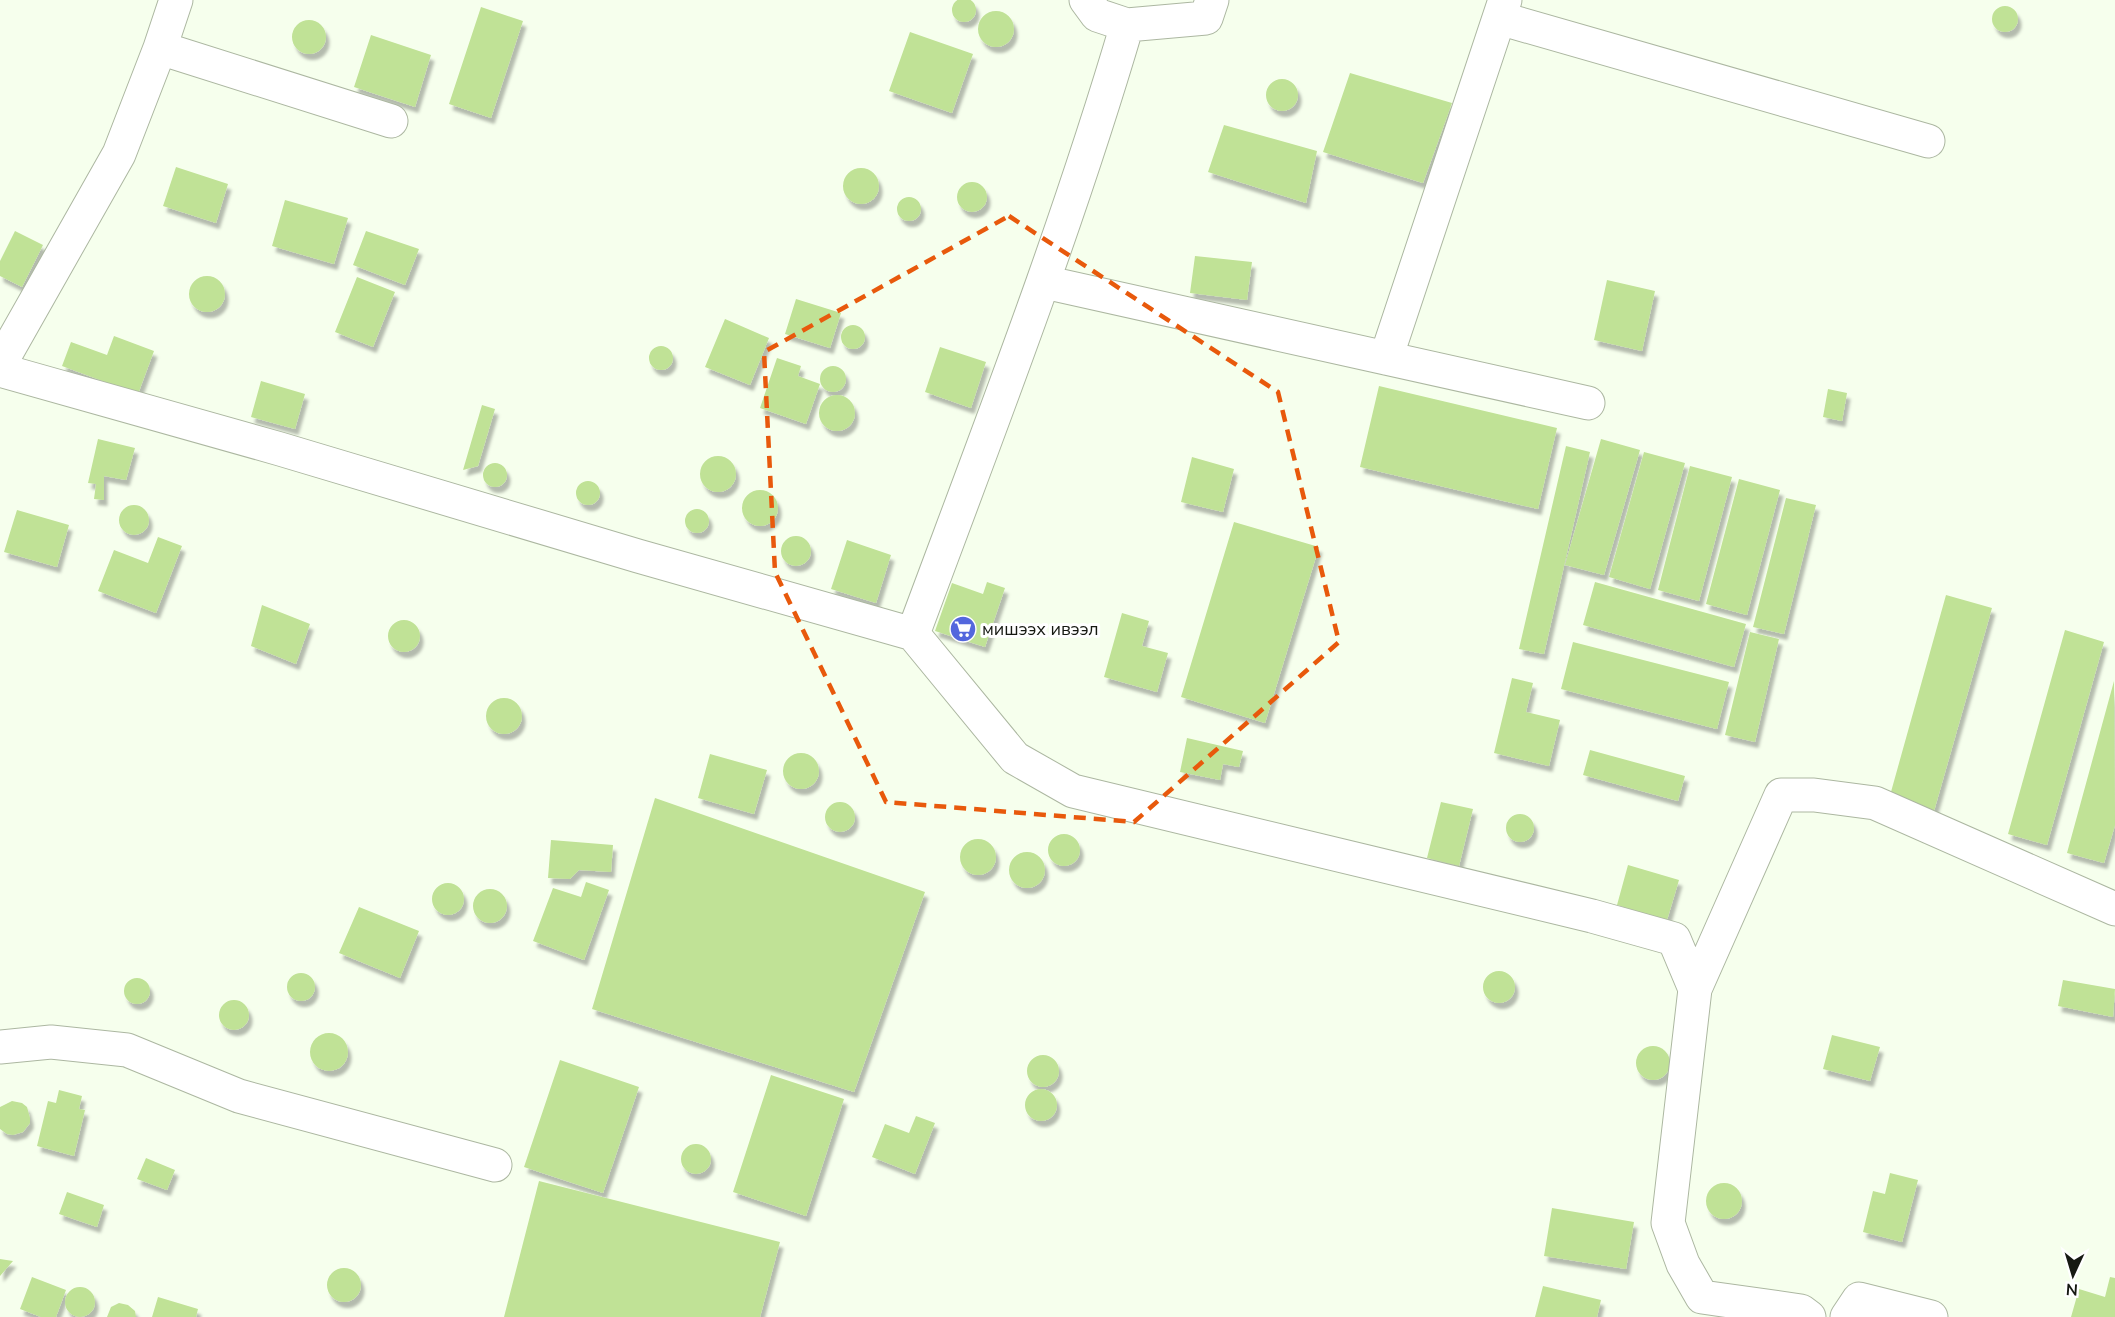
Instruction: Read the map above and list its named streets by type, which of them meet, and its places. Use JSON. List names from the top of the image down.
{
  "places": {
    "supermarket": ["мишээх ивээл"]
  },
  "north": "bottom"
}
